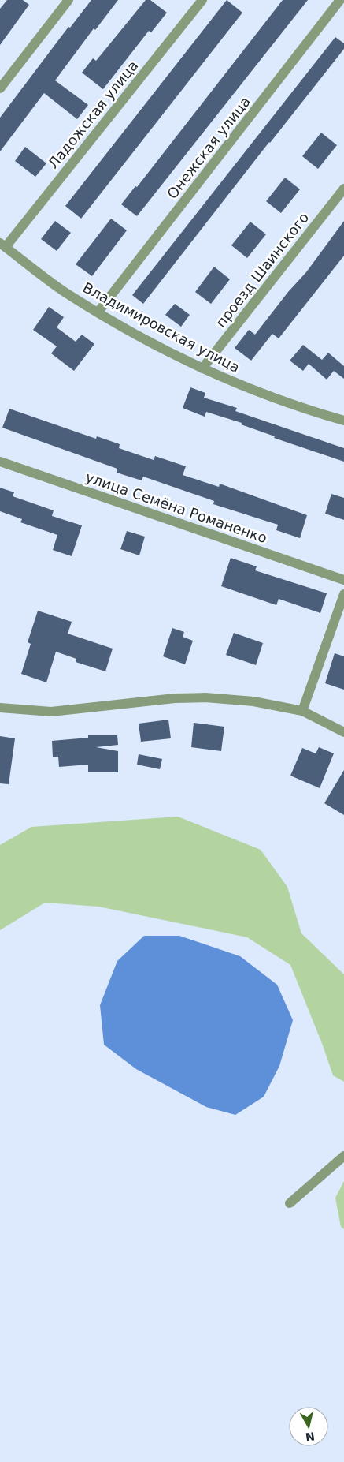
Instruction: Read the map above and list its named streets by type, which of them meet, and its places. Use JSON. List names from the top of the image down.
{
  "streets": {
    "street": [
      "Ладожская улица",
      "Онежская улица",
      "проезд Шаинского",
      "Владимировская улица",
      "улица Семёна Романенко"
    ]
  },
  "crossings": [
    ["Ладожская улица", "Владимировская улица"],
    ["Онежская улица", "Владимировская улица"],
    ["проезд Шаинского", "Владимировская улица"]
  ],
  "north": "bottom"
}
